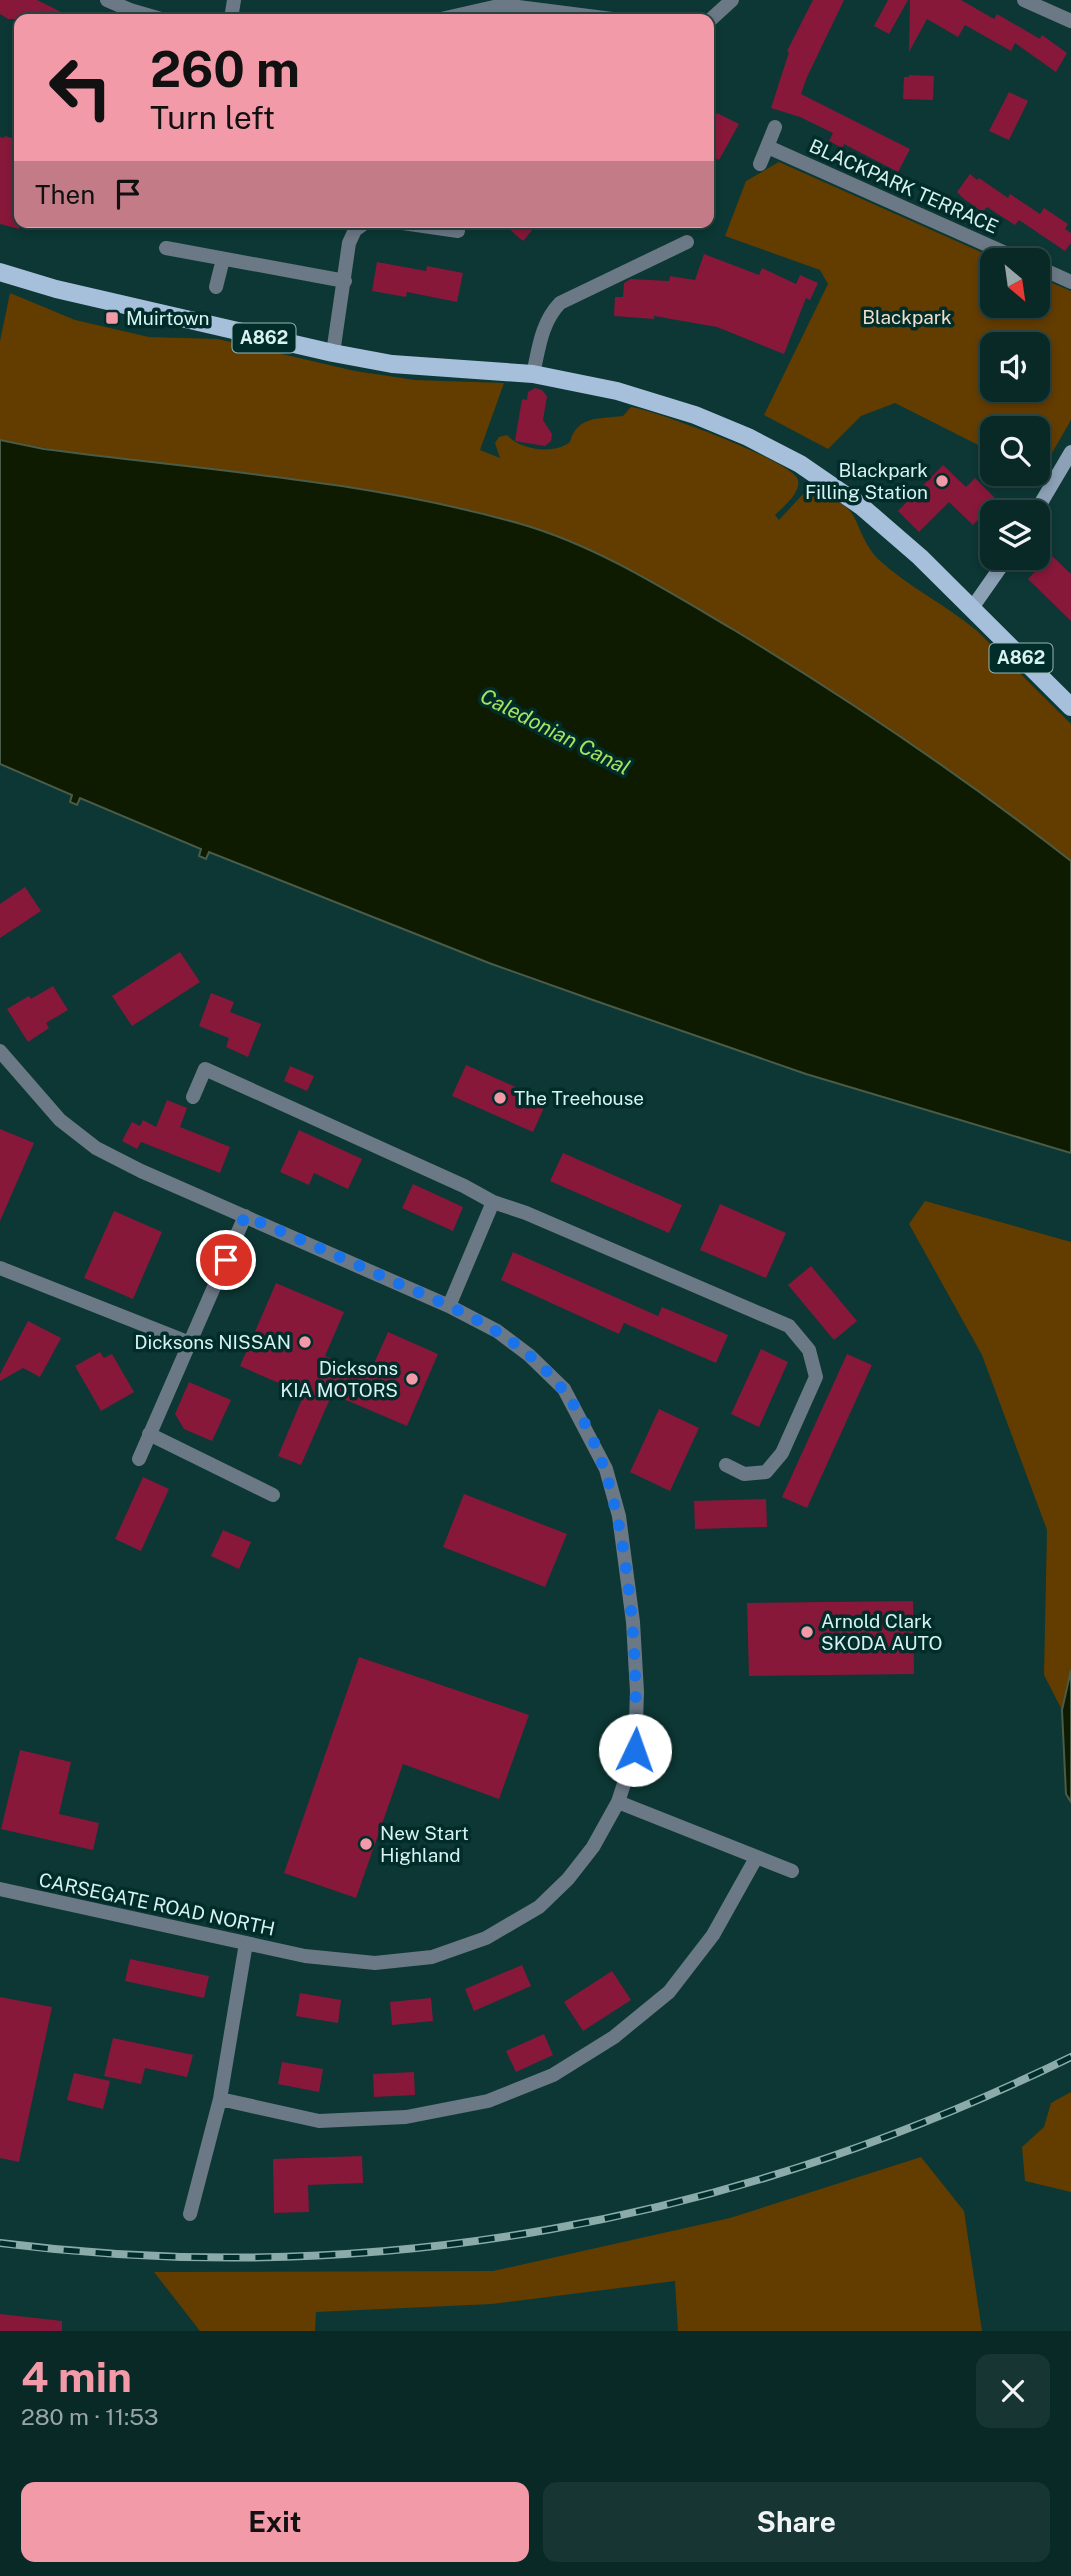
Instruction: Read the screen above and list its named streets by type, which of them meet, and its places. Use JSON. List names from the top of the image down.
{
  "streets": {
    "main road": ["A862"],
    "street": ["BLACKPARK TERRACE", "CARSEGATE ROAD NORTH"]
  },
  "water": ["Caledonian Canal"],
  "parks": ["Blackpark"],
  "places": {
    "transit": ["Muirtown"],
    "other": [
      "Blackpark Filling Station",
      "The Treehouse",
      "Dicksons NISSAN",
      "Dicksons KIA MOTORS",
      "Arnold Clark SKODA AUTO",
      "New Start Highland"
    ]
  },
  "north": "bottom right",
  "page": {
    "turn": ["260 m", "Turn left"],
    "then": "Then",
    "heading": ["4 min", "280 m · 11:53"],
    "buttons": ["Exit", "Share"]
  }
}
